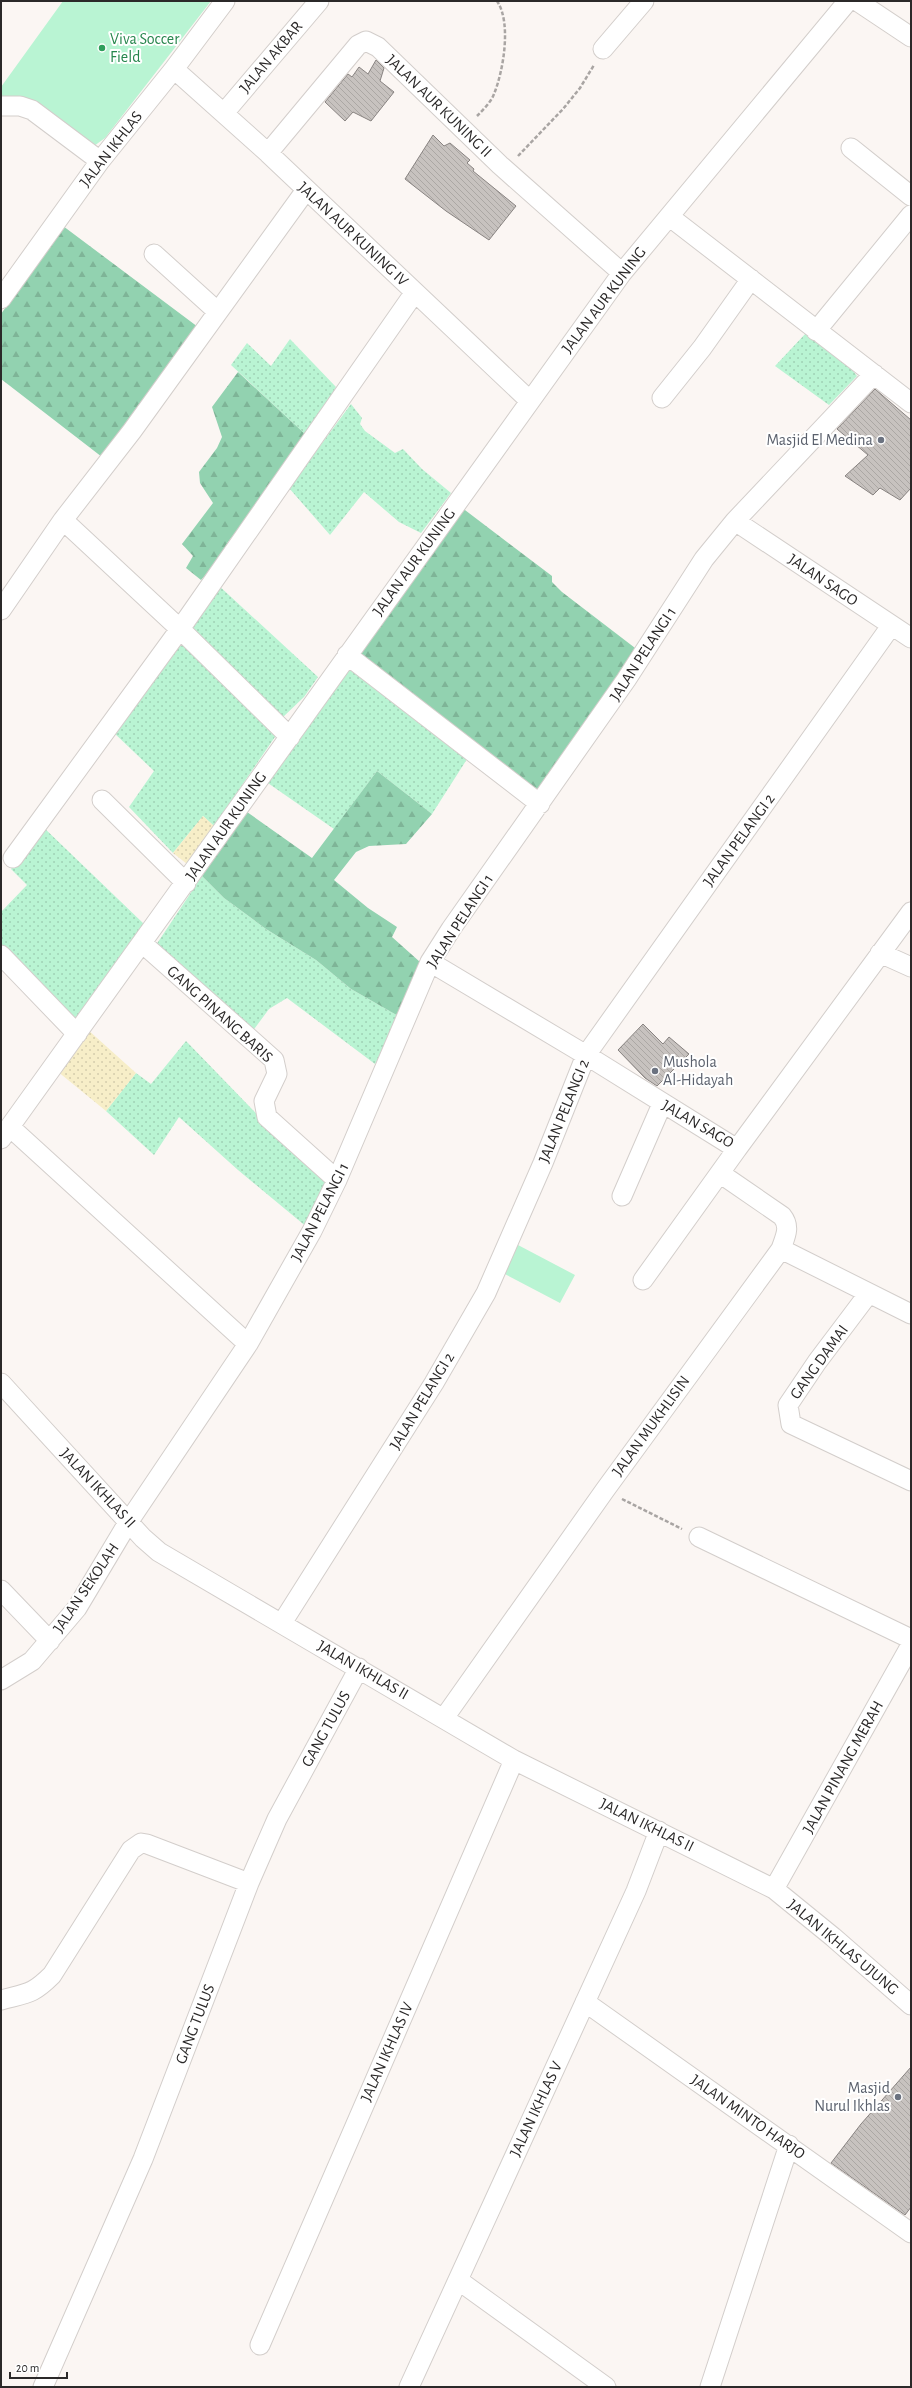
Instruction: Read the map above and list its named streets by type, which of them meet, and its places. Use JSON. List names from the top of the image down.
{
  "streets": {
    "street": [
      "JALAN AKBAR",
      "JALAN AUR KUNING II",
      "JALAN IKHLAS",
      "JALAN AUR KUNING IV",
      "JALAN AUR KUNING",
      "JALAN SAGO",
      "JALAN PELANGI 1",
      "JALAN PELANGI 2",
      "GANG PINANG BARIS",
      "GANG DAMAI",
      "JALAN MUKHLISIN",
      "JALAN IKHLAS II",
      "JALAN SEKOLAH",
      "GANG TULUS",
      "JALAN PINANG MERAH",
      "JALAN IKHLAS UJUNG",
      "JALAN IKHLAS IV",
      "JALAN IKHLAS V",
      "JALAN MINTO HARJO"
    ]
  },
  "crossings": [
    ["JALAN AKBAR", "JALAN AUR KUNING IV"],
    ["JALAN AUR KUNING II", "JALAN AUR KUNING IV"],
    ["JALAN AUR KUNING II", "JALAN AUR KUNING"],
    ["JALAN IKHLAS", "JALAN AUR KUNING IV"],
    ["JALAN AUR KUNING IV", "JALAN AUR KUNING"],
    ["JALAN AUR KUNING", "GANG PINANG BARIS"],
    ["JALAN SAGO", "JALAN PELANGI 1"],
    ["JALAN SAGO", "JALAN PELANGI 2"],
    ["JALAN PELANGI 1", "GANG PINANG BARIS"],
    ["JALAN PELANGI 1", "JALAN IKHLAS II"],
    ["JALAN PELANGI 1", "JALAN SEKOLAH"],
    ["JALAN PELANGI 2", "JALAN IKHLAS II"],
    ["JALAN MUKHLISIN", "JALAN IKHLAS II"],
    ["JALAN IKHLAS II", "JALAN SEKOLAH"],
    ["JALAN IKHLAS II", "GANG TULUS"],
    ["JALAN IKHLAS II", "JALAN PINANG MERAH"],
    ["JALAN IKHLAS II", "JALAN IKHLAS UJUNG"],
    ["JALAN IKHLAS II", "JALAN IKHLAS IV"],
    ["JALAN IKHLAS II", "JALAN IKHLAS V"],
    ["JALAN PINANG MERAH", "JALAN IKHLAS UJUNG"],
    ["JALAN IKHLAS V", "JALAN MINTO HARJO"]
  ],
  "places": [
    "Viva Soccer Field",
    "Masjid El Medina",
    "Mushola Al-Hidayah",
    "Masjid Nurul Ikhlas"
  ],
  "scale_bar": "20 m"
}
